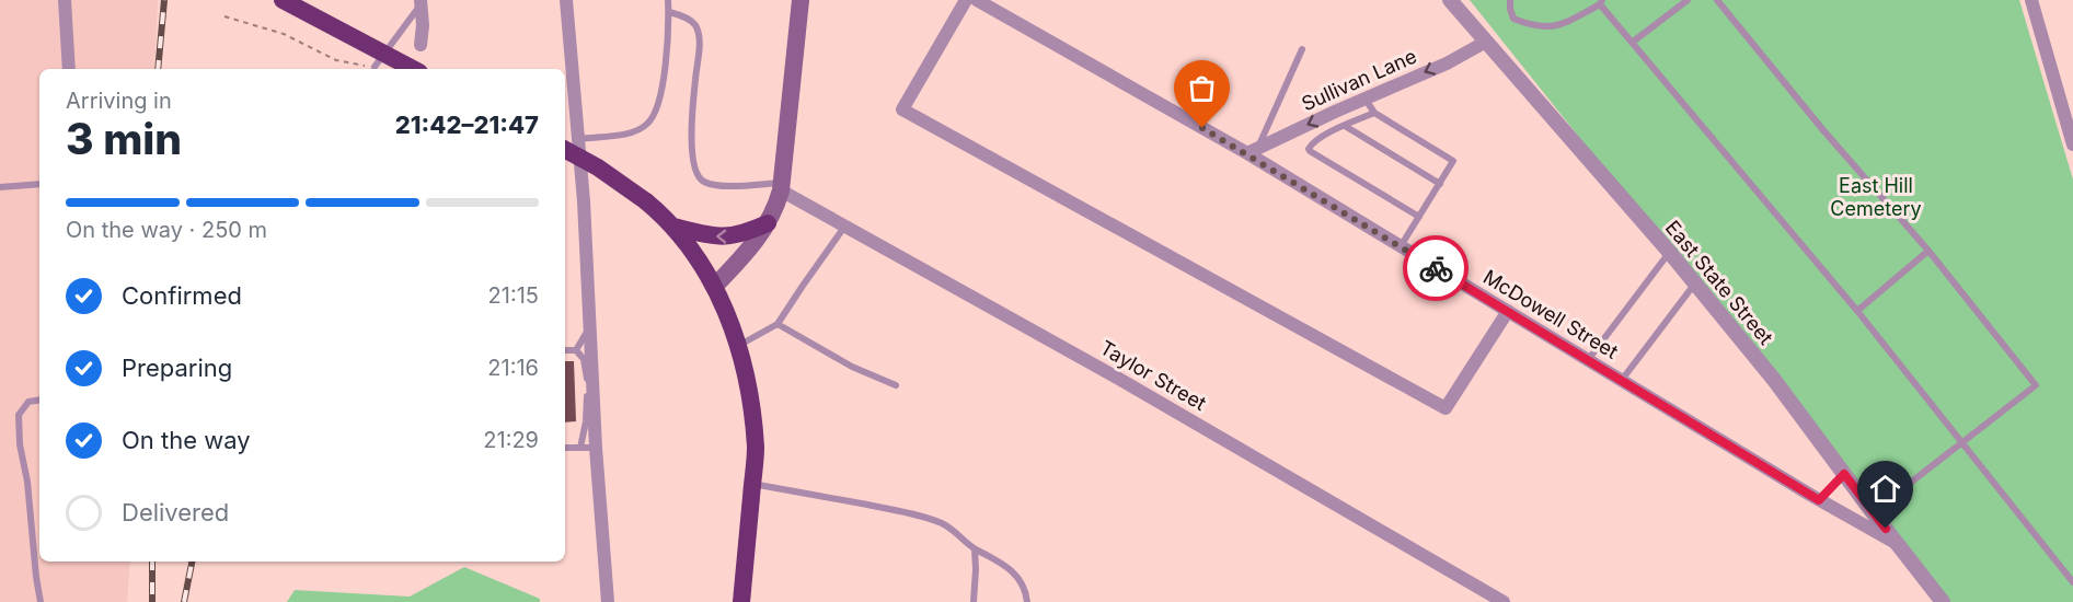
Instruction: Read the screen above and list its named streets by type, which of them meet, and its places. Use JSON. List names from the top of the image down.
{
  "streets": {
    "street": [
      "Sullivan Lane",
      "East State Street",
      "McDowell Street",
      "Taylor Street"
    ]
  },
  "crossings": [
    ["Sullivan Lane", "East State Street"],
    ["Sullivan Lane", "McDowell Street"],
    ["East State Street", "McDowell Street"]
  ],
  "one_way": ["Sullivan Lane"],
  "parks": ["East Hill Cemetery"],
  "page": {
    "heading": ["3 min", "Arriving in", "21:42–21:47"],
    "bar": "On the way · 250 m",
    "list": [
      ["Confirmed", "21:15"],
      ["Preparing", "21:16"],
      ["On the way", "21:29"],
      "Delivered"
    ]
  }
}
